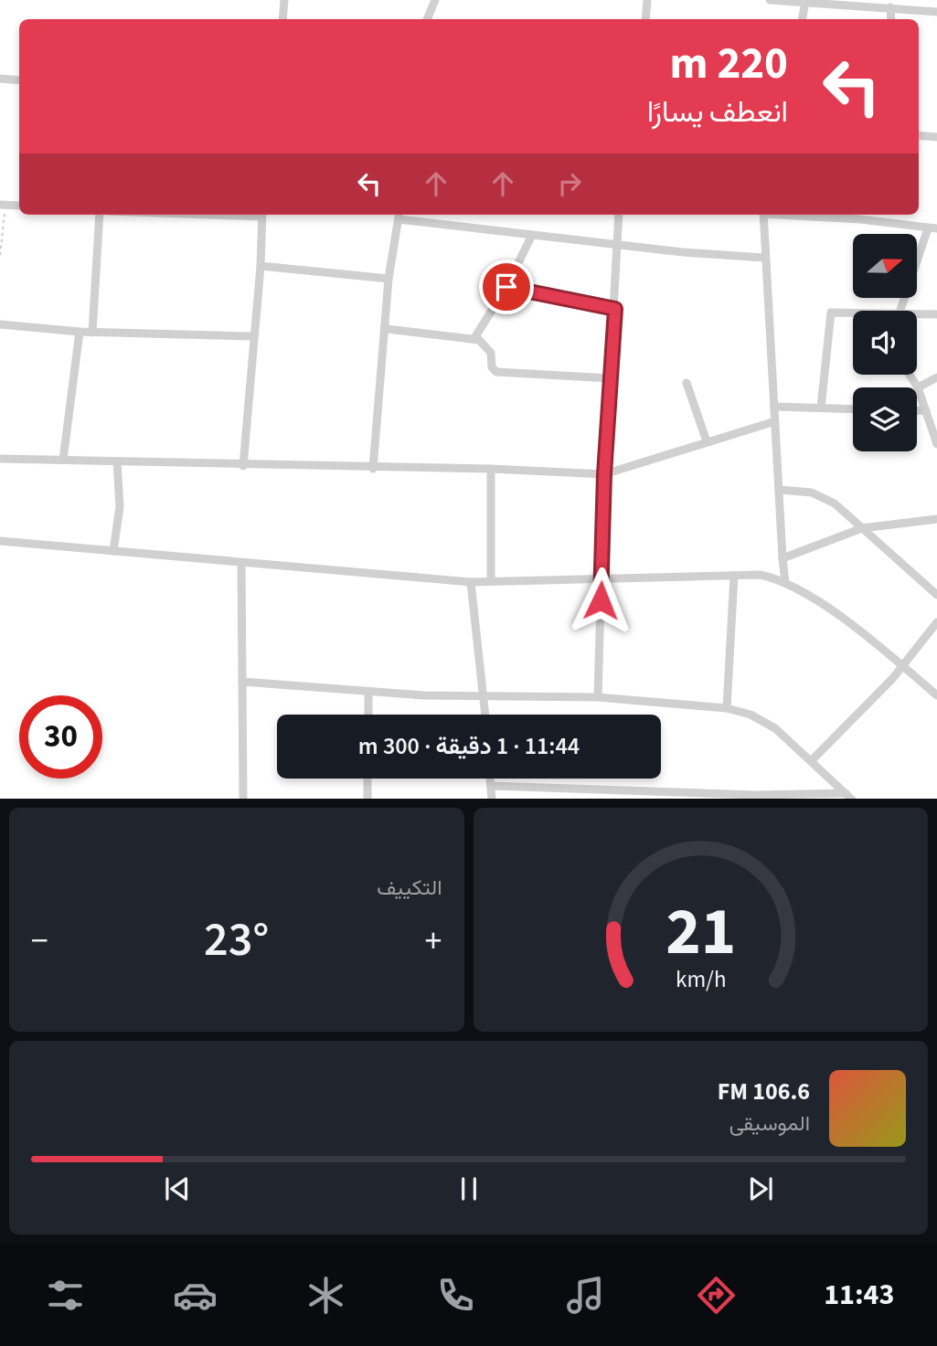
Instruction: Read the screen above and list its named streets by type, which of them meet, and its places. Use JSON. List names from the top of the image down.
{
  "north": "right",
  "page": {
    "turn": ["220 m", "انعطف يسارًا"],
    "limit": "30",
    "trip": "11:44 · 1 دقيقة · 300 m",
    "tile": "التكييف",
    "heat": ["−", "23°", "+"],
    "song": ["106.6 FM", "الموسيقى"],
    "tabs": "11:43",
    "gauge": ["21", "km/h"]
  }
}
